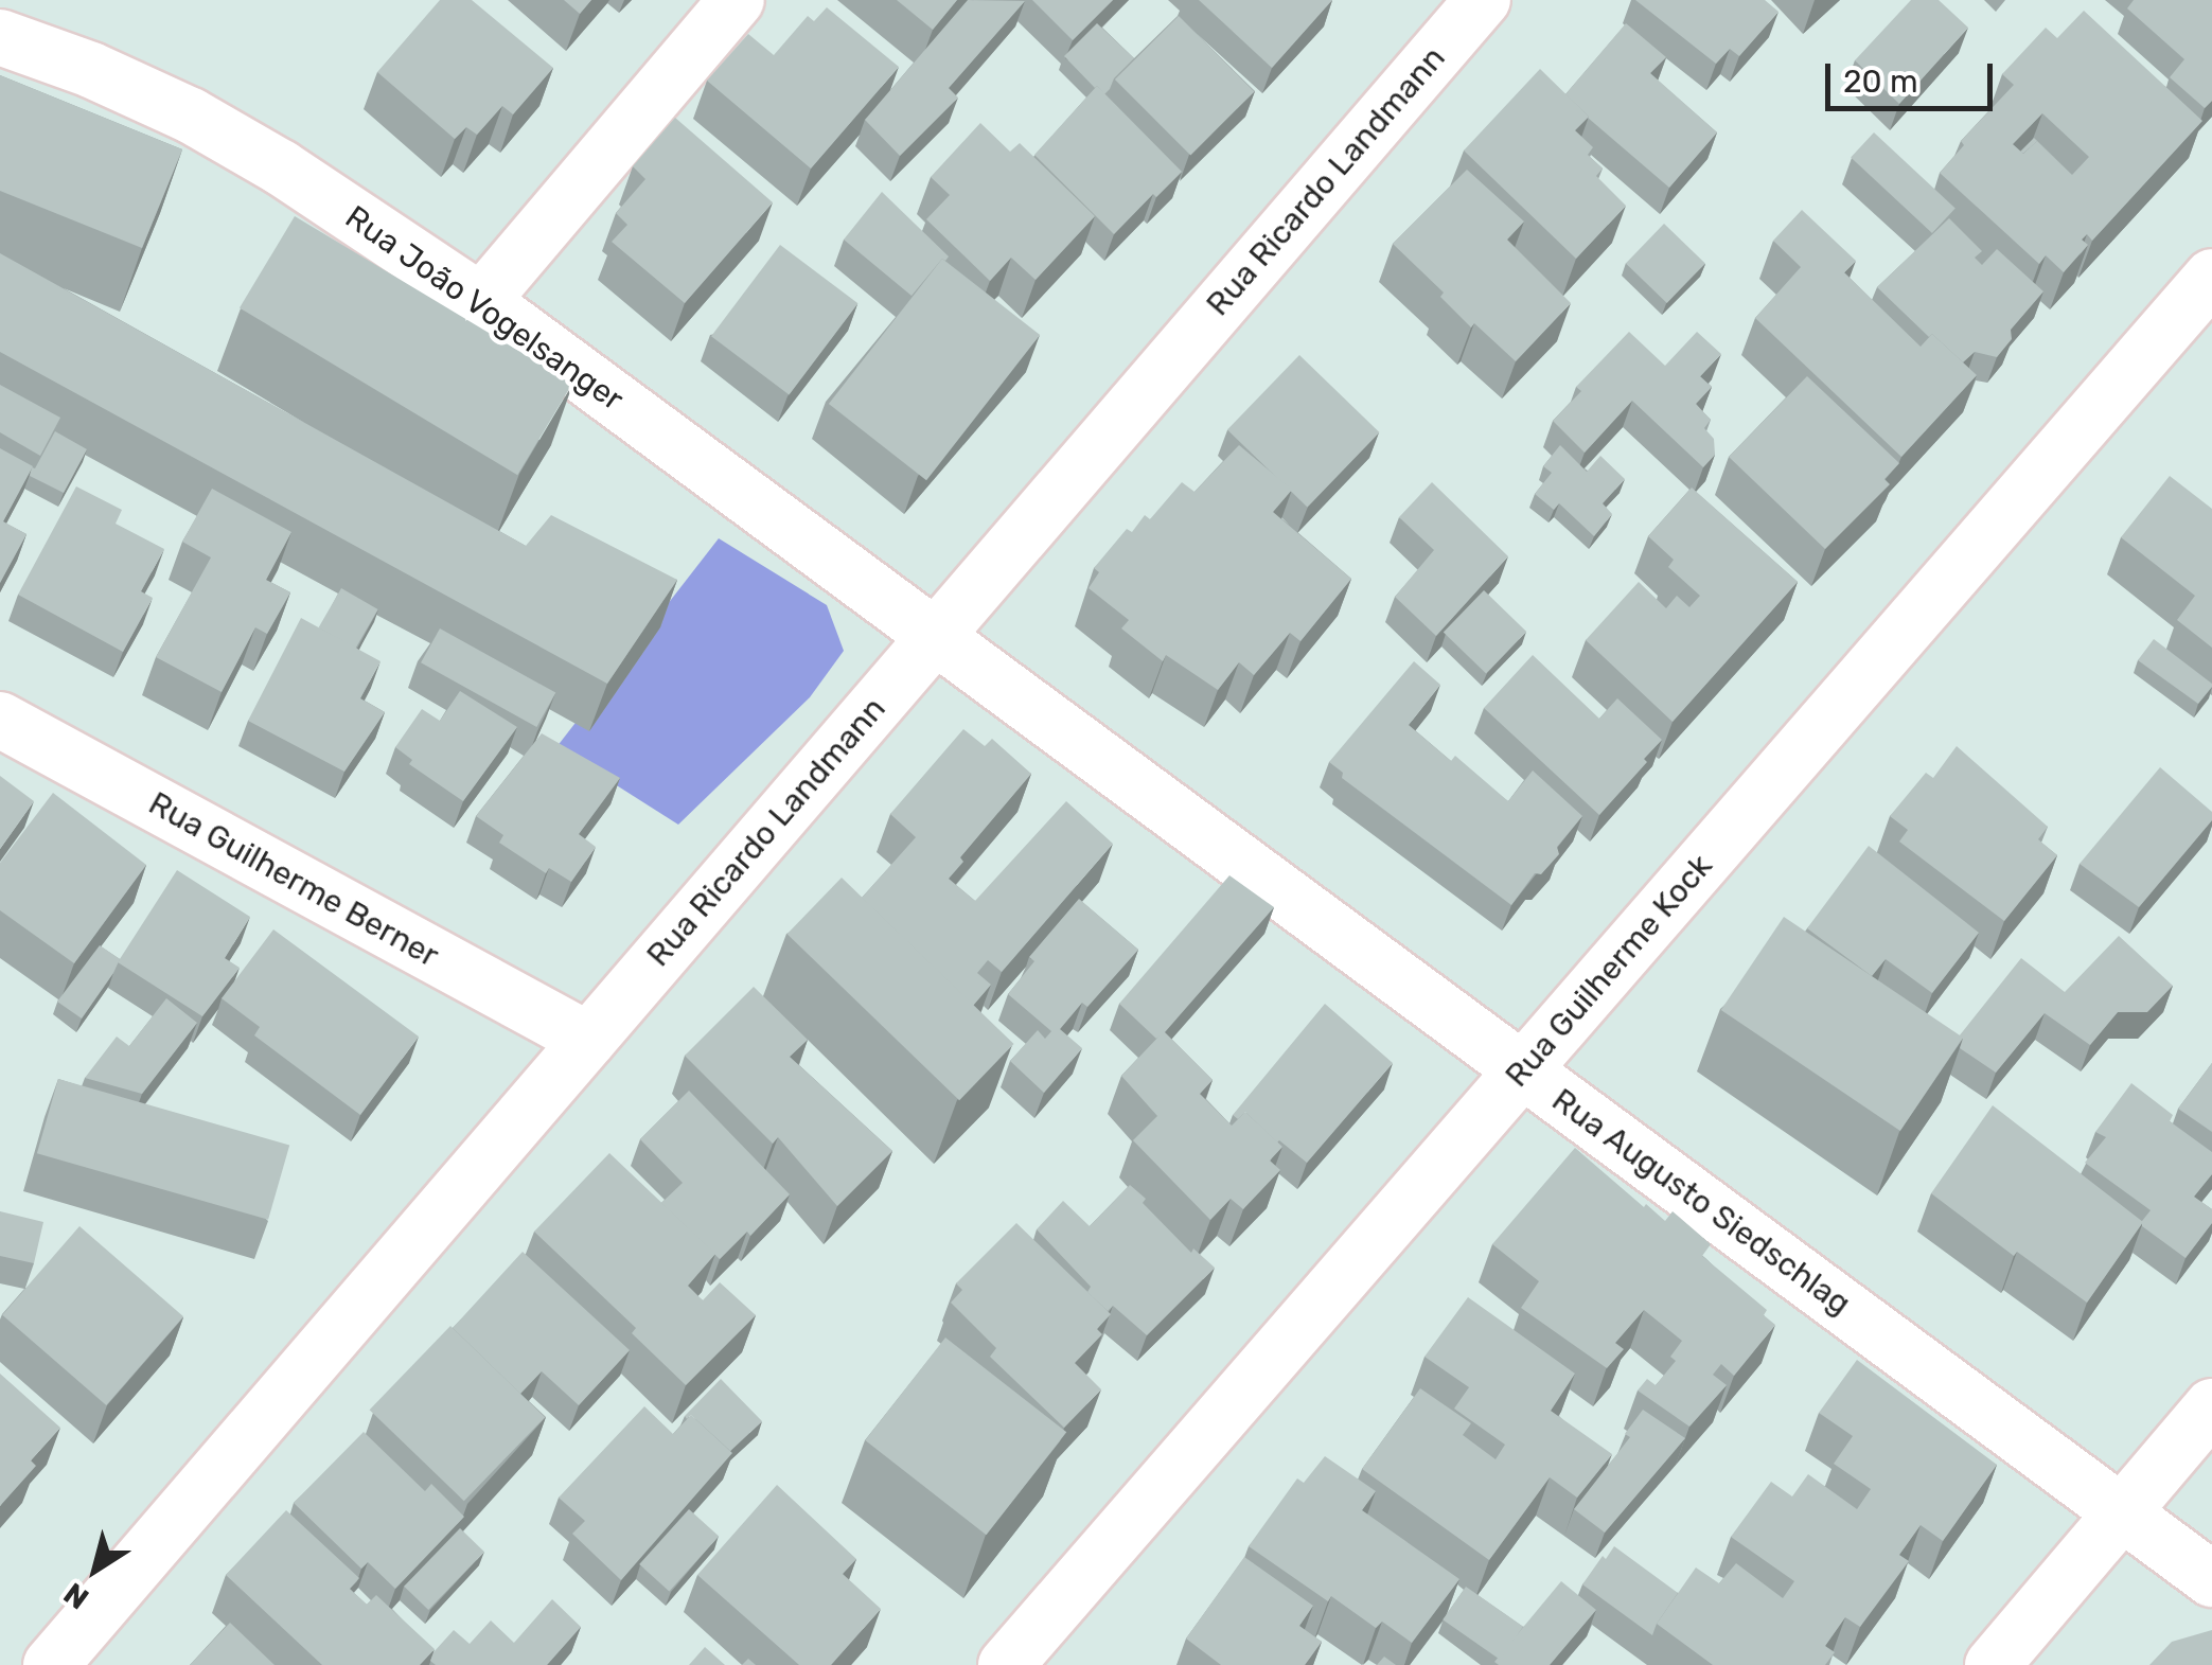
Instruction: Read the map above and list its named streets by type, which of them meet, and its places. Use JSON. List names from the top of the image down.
{
  "streets": {
    "street": [
      "Rua Ricardo Landmann",
      "Rua João Vogelsanger",
      "Rua Guilherme Berner",
      "Rua Guilherme Kock",
      "Rua Augusto Siedschlag"
    ]
  },
  "crossings": [
    ["Rua Ricardo Landmann", "Rua João Vogelsanger"],
    ["Rua Ricardo Landmann", "Rua Guilherme Berner"],
    ["Rua Ricardo Landmann", "Rua Augusto Siedschlag"],
    ["Rua João Vogelsanger", "Rua Augusto Siedschlag"],
    ["Rua Guilherme Kock", "Rua Augusto Siedschlag"]
  ],
  "scale_bar": "20 m",
  "north": "bottom left"
}
